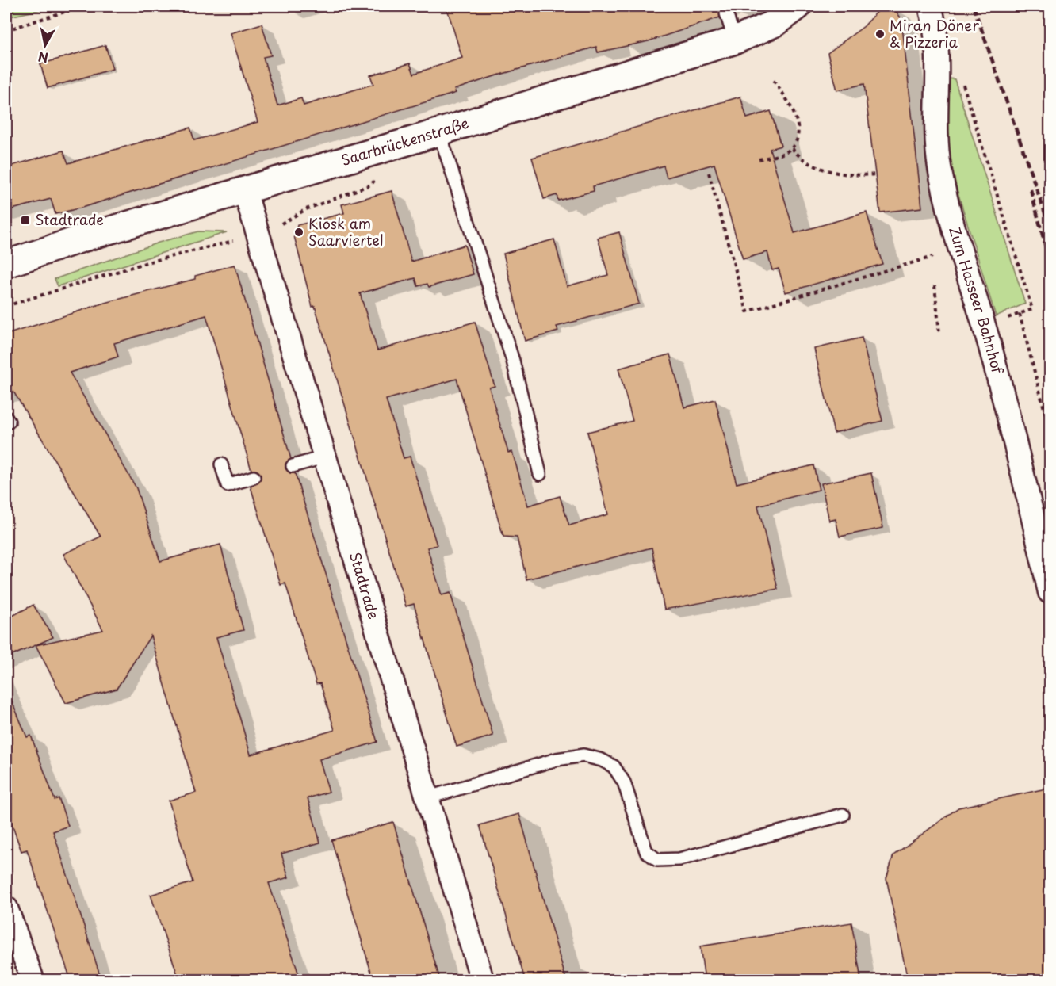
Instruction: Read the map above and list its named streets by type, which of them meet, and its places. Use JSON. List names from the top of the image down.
{
  "streets": {
    "street": ["Saarbrückenstraße", "Zum Hasseer Bahnhof", "Stadtrade"]
  },
  "crossings": [
    ["Saarbrückenstraße", "Stadtrade"]
  ],
  "places": {
    "other": ["Miran Döner & Pizzeria", "Kiosk am Saarviertel"],
    "transit": ["Stadtrade"]
  },
  "north": "bottom"
}
